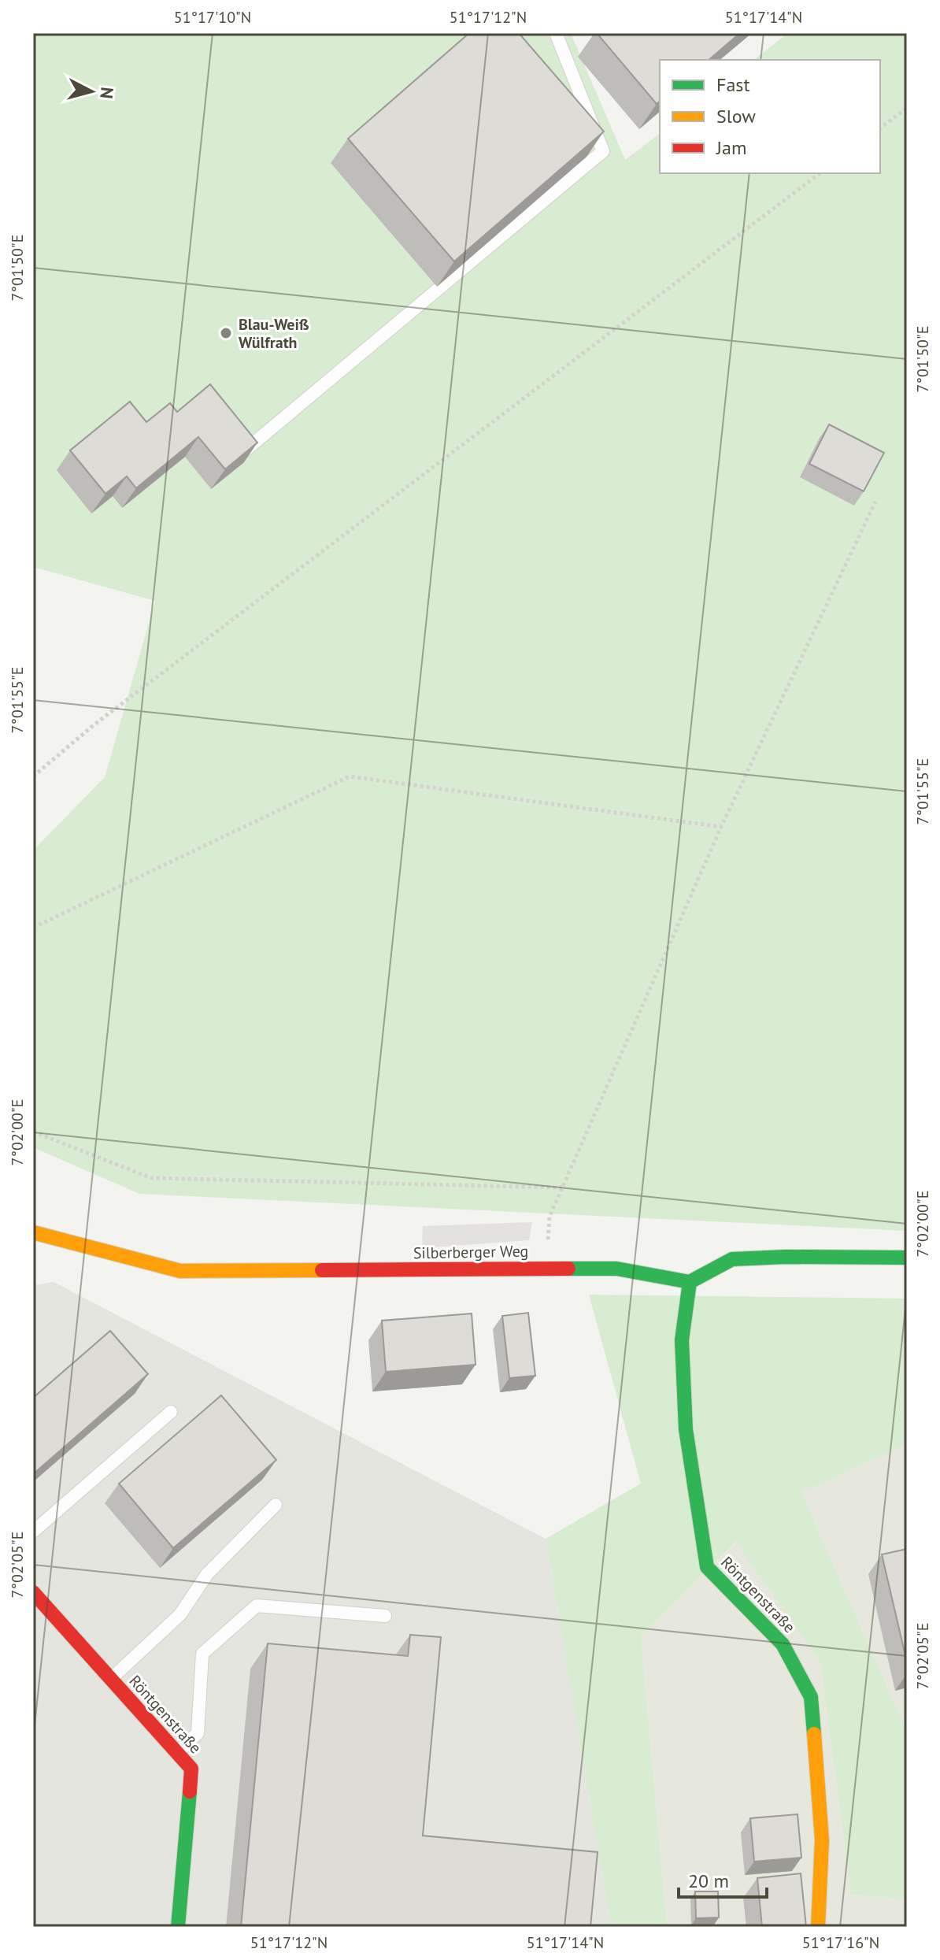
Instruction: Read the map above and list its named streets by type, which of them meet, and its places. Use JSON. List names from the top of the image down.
{
  "streets": {
    "street": ["Silberberger Weg", "Röntgenstraße"]
  },
  "crossings": [
    ["Silberberger Weg", "Röntgenstraße"]
  ],
  "places": ["Blau-Weiß Wülfrath"],
  "legend": ["Fast", "Slow", "Jam"],
  "scale_bar": "20 m",
  "north": "right",
  "coordinates": [
    "51°17'10\"N",
    "51°17'12\"N",
    "51°17'14\"N",
    "7°01'50\"E",
    "7°01'55\"E",
    "7°02'00\"E",
    "7°02'05\"E",
    "51°17'16\"N"
  ]
}
